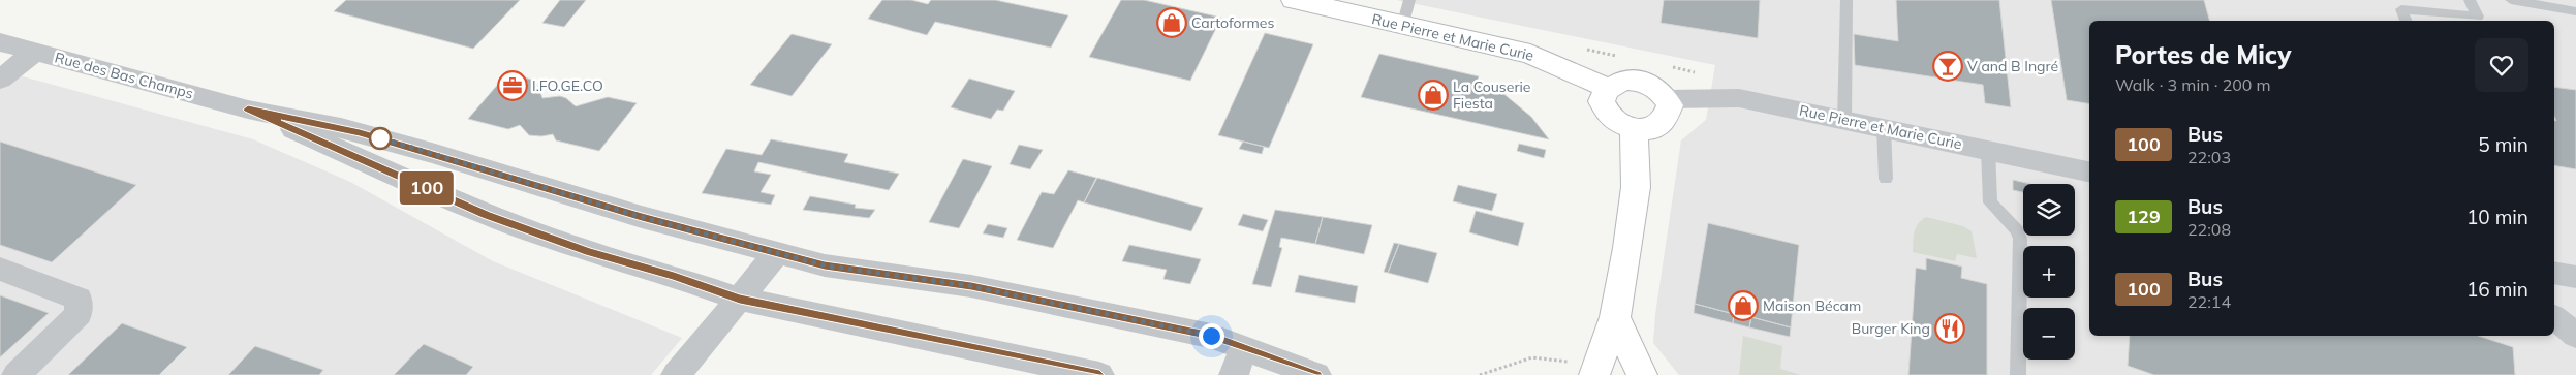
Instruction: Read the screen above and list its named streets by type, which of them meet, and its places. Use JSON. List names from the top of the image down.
{
  "streets": {
    "street": ["Rue Pierre et Marie Curie", "Rue des Bas Champs"]
  },
  "places": {
    "shop": ["Cartoformes", "La Couserie Fiesta", "Maison Bécam"],
    "bar": ["V and B Ingré"],
    "office": ["I.FO.GE.CO"],
    "restaurant": ["Burger King"]
  },
  "lines": ["bus line 100"],
  "page": {
    "on_map": "100",
    "heading": ["Portes de Micy", "Walk · 3 min · 200 m"],
    "list": [
      {
        "mark": "100",
        "name": "Bus",
        "note": "22:03",
        "value": "5 min"
      },
      {
        "mark": "129",
        "name": "Bus",
        "note": "22:08",
        "value": "10 min"
      },
      {
        "mark": "100",
        "name": "Bus",
        "note": "22:14",
        "value": "16 min"
      }
    ],
    "map_buttons": ["+", "−"]
  }
}
